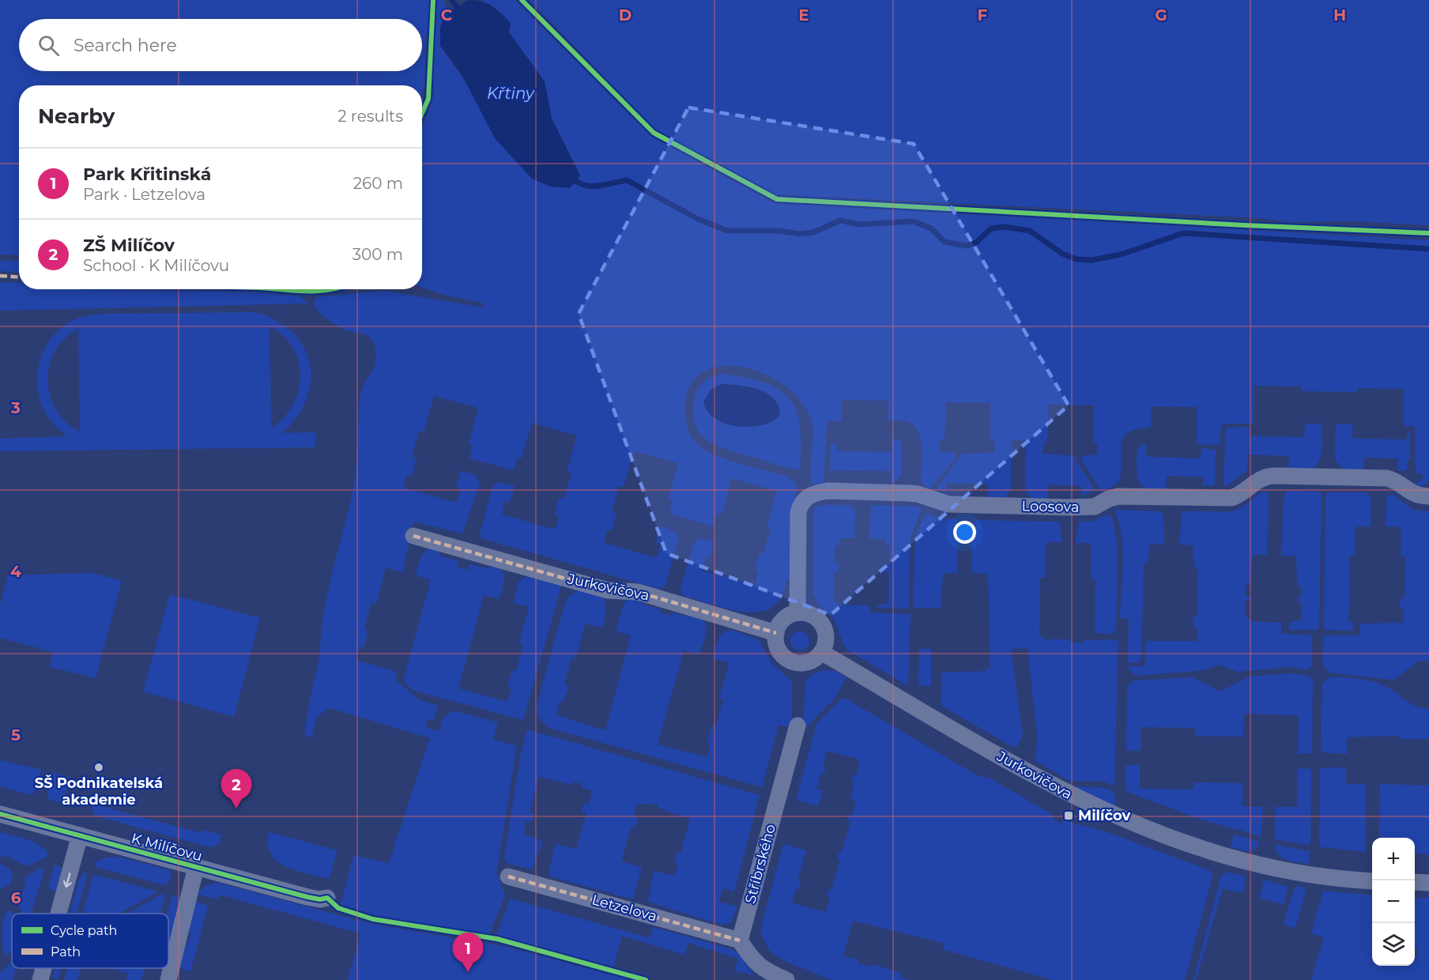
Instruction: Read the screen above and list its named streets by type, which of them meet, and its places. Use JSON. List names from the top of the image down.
{
  "streets": {
    "street": [
      "Loosova",
      "Jurkovičova",
      "K Milíčovu",
      "Stříbrského",
      "Letzelova"
    ]
  },
  "crossings": [
    ["Loosova", "Jurkovičova"],
    ["Stříbrského", "Letzelova"]
  ],
  "water": ["Křtiny"],
  "places": {
    "other": ["SŠ Podnikatelská akademie"],
    "transit": ["Milíčov"]
  },
  "legend": ["Cycle path", "Path"],
  "page": {
    "search": "Search here",
    "heading": ["Nearby", "2 results"],
    "list": [
      {
        "mark": "1",
        "name": "Park Křitinská",
        "note": "Park · Letzelova",
        "value": "260 m"
      },
      {
        "mark": "2",
        "name": "ZŠ Milíčov",
        "note": "School · K Milíčovu",
        "value": "300 m"
      }
    ],
    "pins": ["2", "1"],
    "map_buttons": ["+", "−"]
  },
  "grid": {
    "columns": [
      "C",
      "D",
      "E",
      "F",
      "G",
      "H"
    ],
    "rows": [
      "3",
      "4",
      "5",
      "6"
    ]
  }
}
